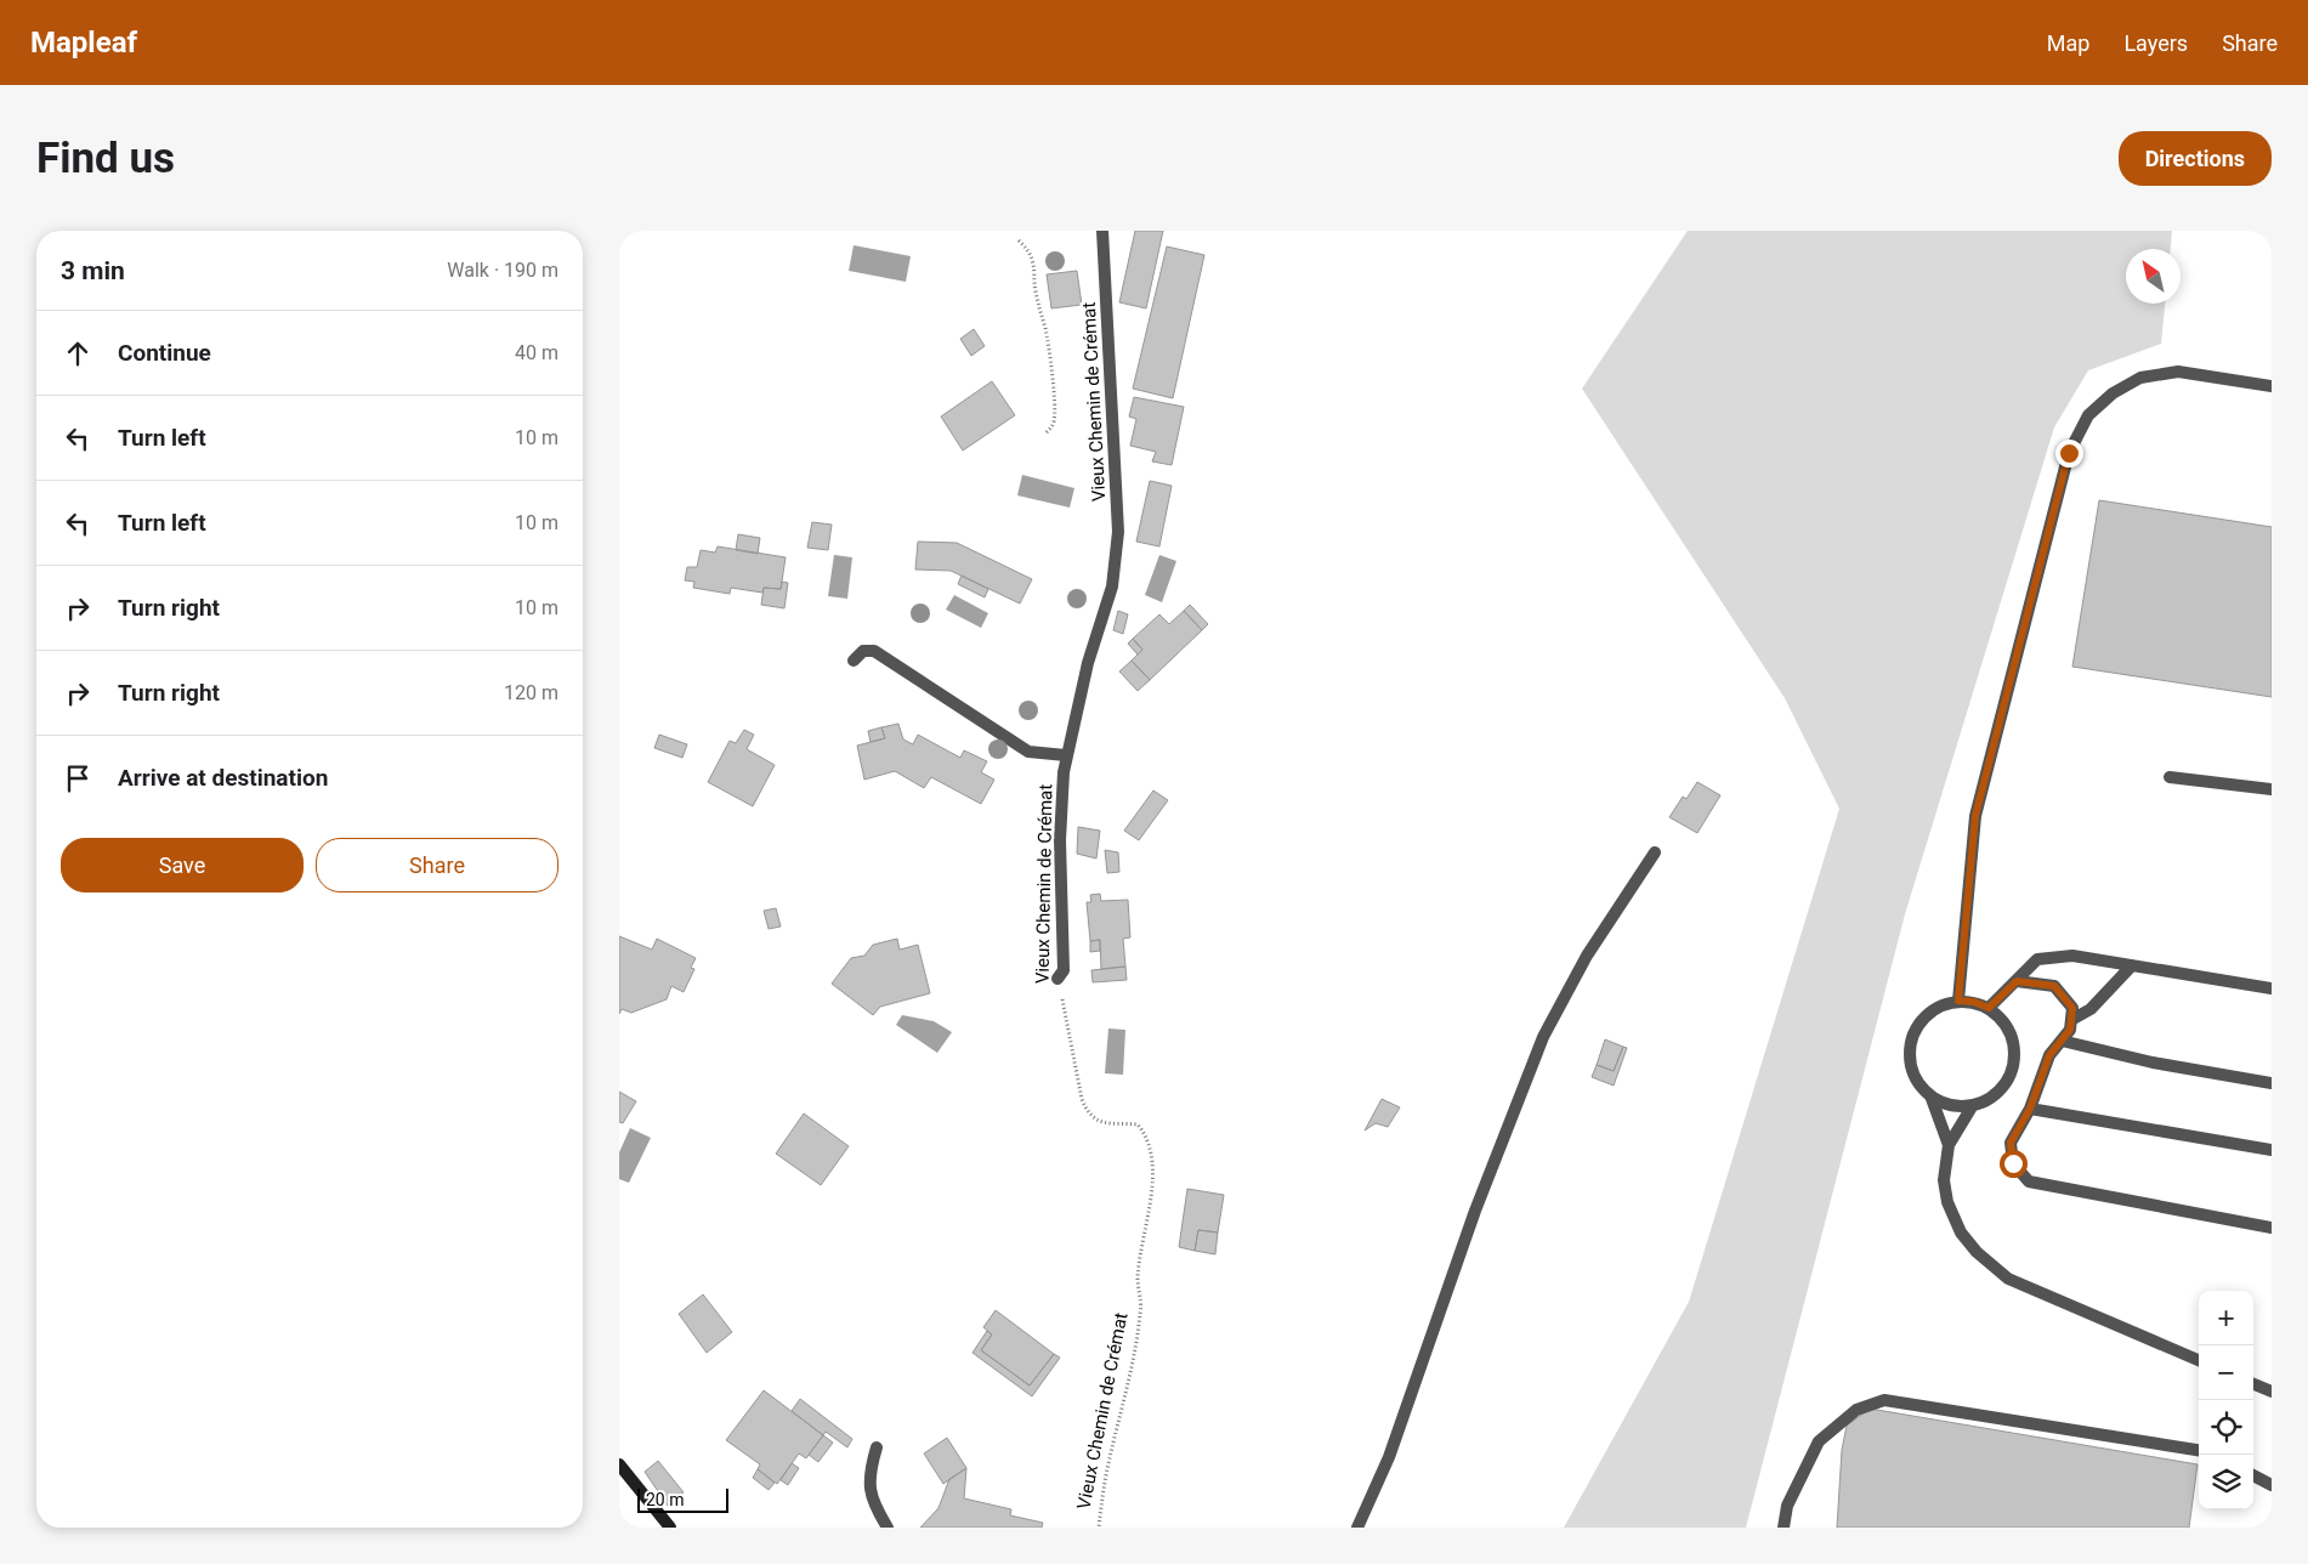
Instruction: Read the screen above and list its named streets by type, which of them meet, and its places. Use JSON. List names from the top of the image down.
{
  "streets": {
    "street": ["Vieux Chemin de Crémat"]
  },
  "scale_bar": "20 m",
  "north": "top left",
  "page": {
    "header": "Mapleaf",
    "nav": ["Map", "Layers", "Share"],
    "buttons": [
      "Directions",
      ["Save", "Share"]
    ],
    "title": "Find us",
    "heading": ["3 min", "Walk · 190 m"],
    "list": [
      ["Continue", "40 m"],
      ["Turn left", "10 m"],
      ["Turn left", "10 m"],
      ["Turn right", "10 m"],
      ["Turn right", "120 m"],
      "Arrive at destination"
    ],
    "map_buttons": ["+", "−"],
    "scale": "20 m"
  }
}
